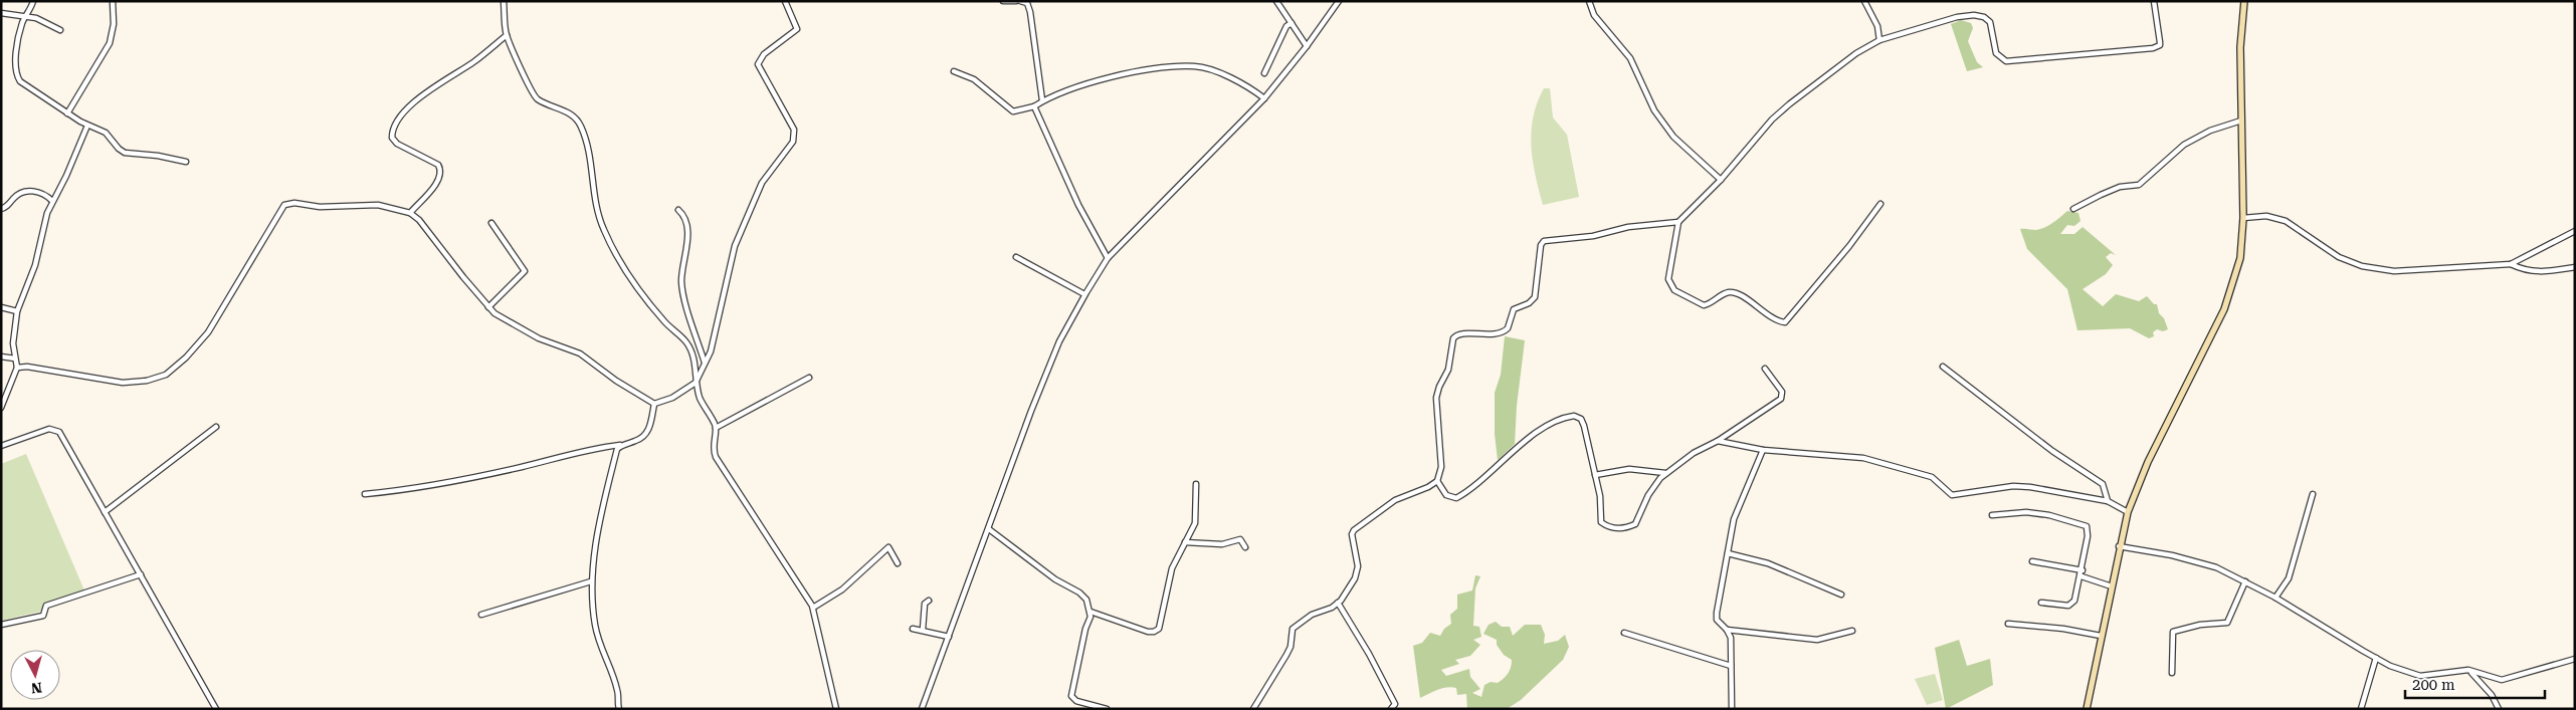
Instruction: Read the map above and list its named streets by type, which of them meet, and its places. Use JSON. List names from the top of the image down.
{
  "scale_bar": "200 m",
  "north": "bottom"
}
